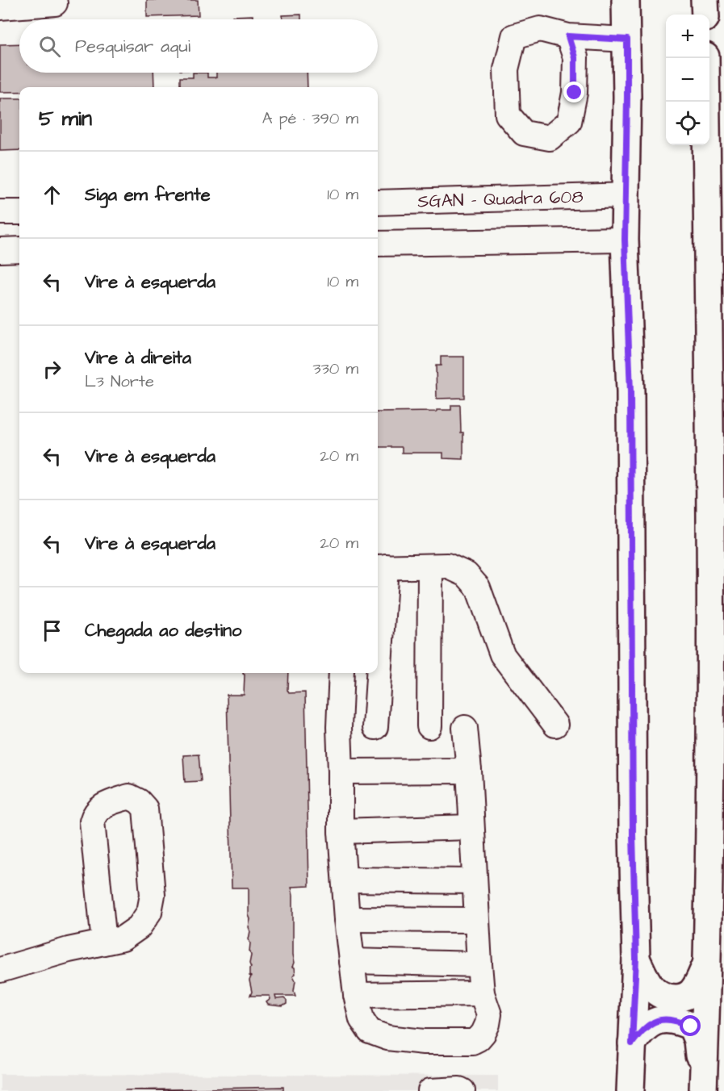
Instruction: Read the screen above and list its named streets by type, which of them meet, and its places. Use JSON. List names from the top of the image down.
{
  "streets": {
    "street": ["SGAN - Quadra 608"]
  },
  "page": {
    "map_buttons": ["+", "−"],
    "search": "Pesquisar aqui",
    "heading": ["5 min", "A pé · 390 m"],
    "list": [
      ["Siga em frente", "10 m"],
      ["Vire à esquerda", "10 m"],
      ["Vire à direita", "L3 Norte", "330 m"],
      ["Vire à esquerda", "20 m"],
      ["Vire à esquerda", "20 m"],
      "Chegada ao destino"
    ]
  }
}
